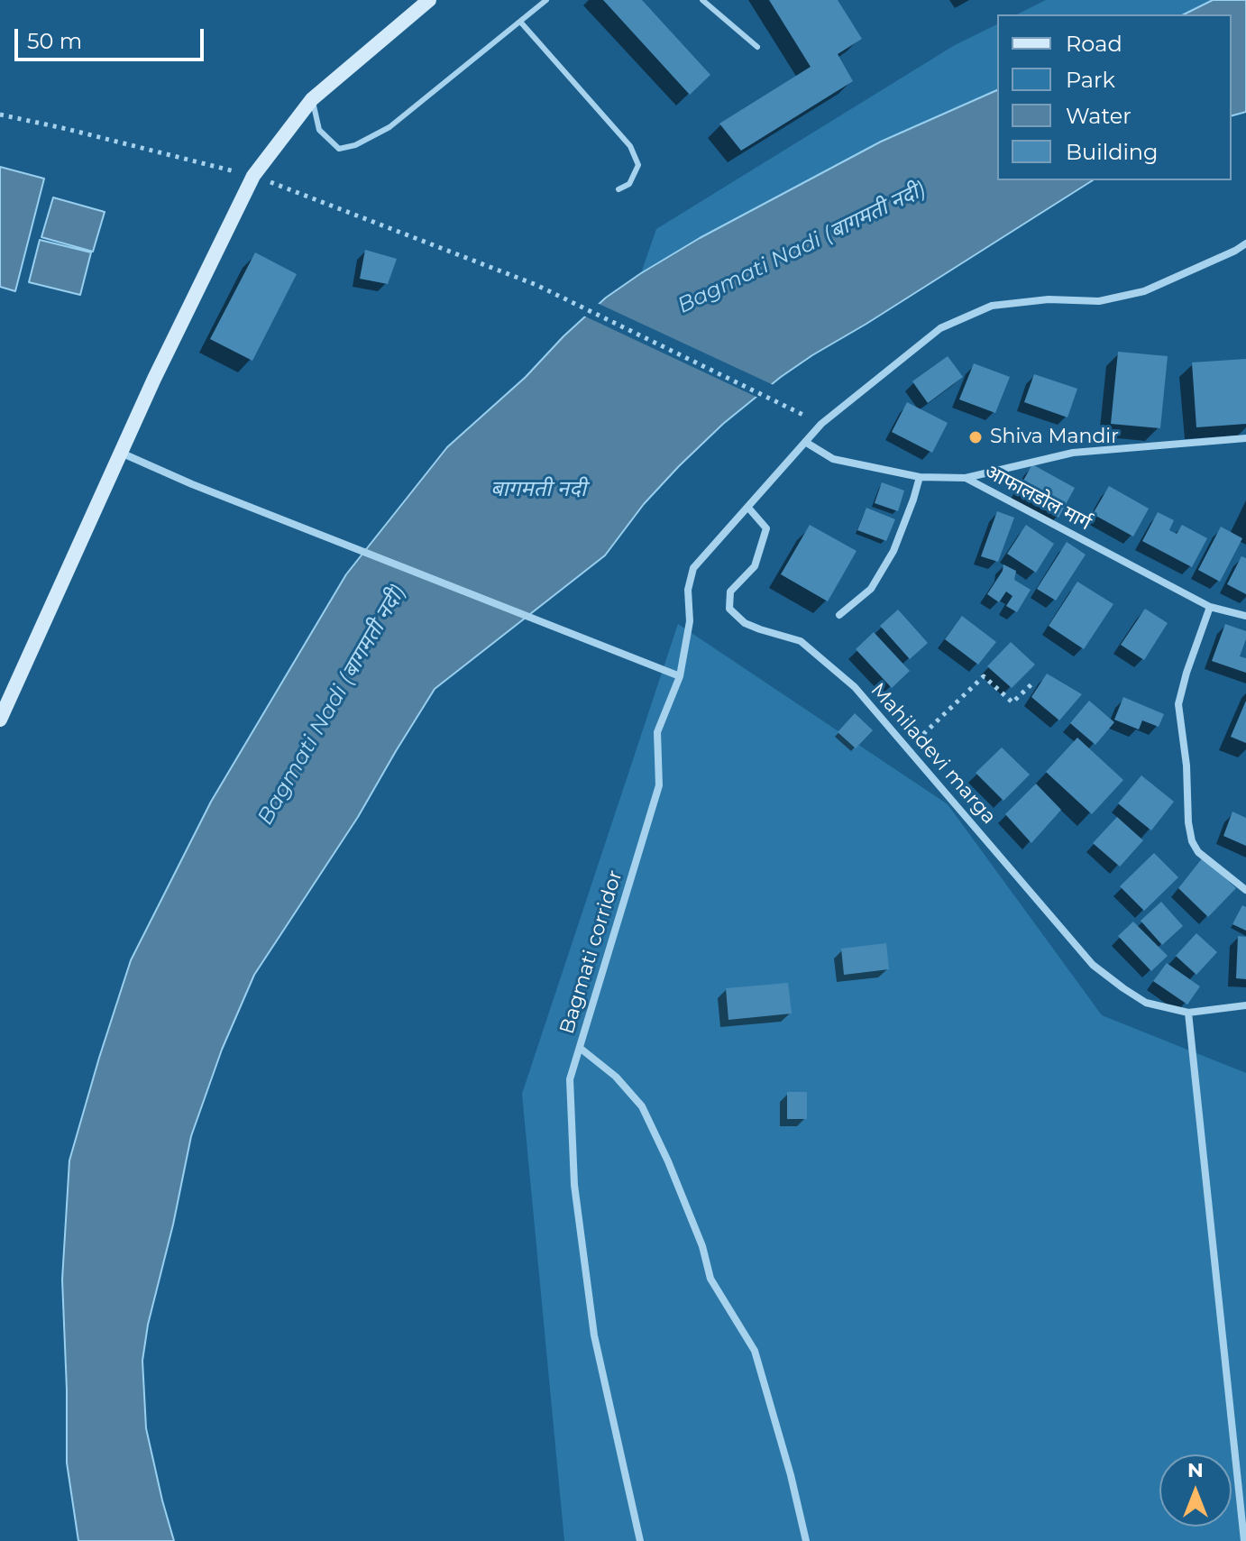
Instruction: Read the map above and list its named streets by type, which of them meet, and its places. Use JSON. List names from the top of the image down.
{
  "streets": {
    "street": ["आफालडोल मार्ग", "Mahiladevi marga", "Bagmati corridor"]
  },
  "crossings": [
    ["आफालडोल मार्ग", "Bagmati corridor"],
    ["Mahiladevi marga", "Bagmati corridor"]
  ],
  "water": ["Bagmati Nadi (बागमती नदी)", "बागमती नदी"],
  "places": ["Shiva Mandir"],
  "legend": [
    "Road",
    "Park",
    "Water",
    "Building"
  ],
  "scale_bar": "50 m",
  "north": "top"
}
